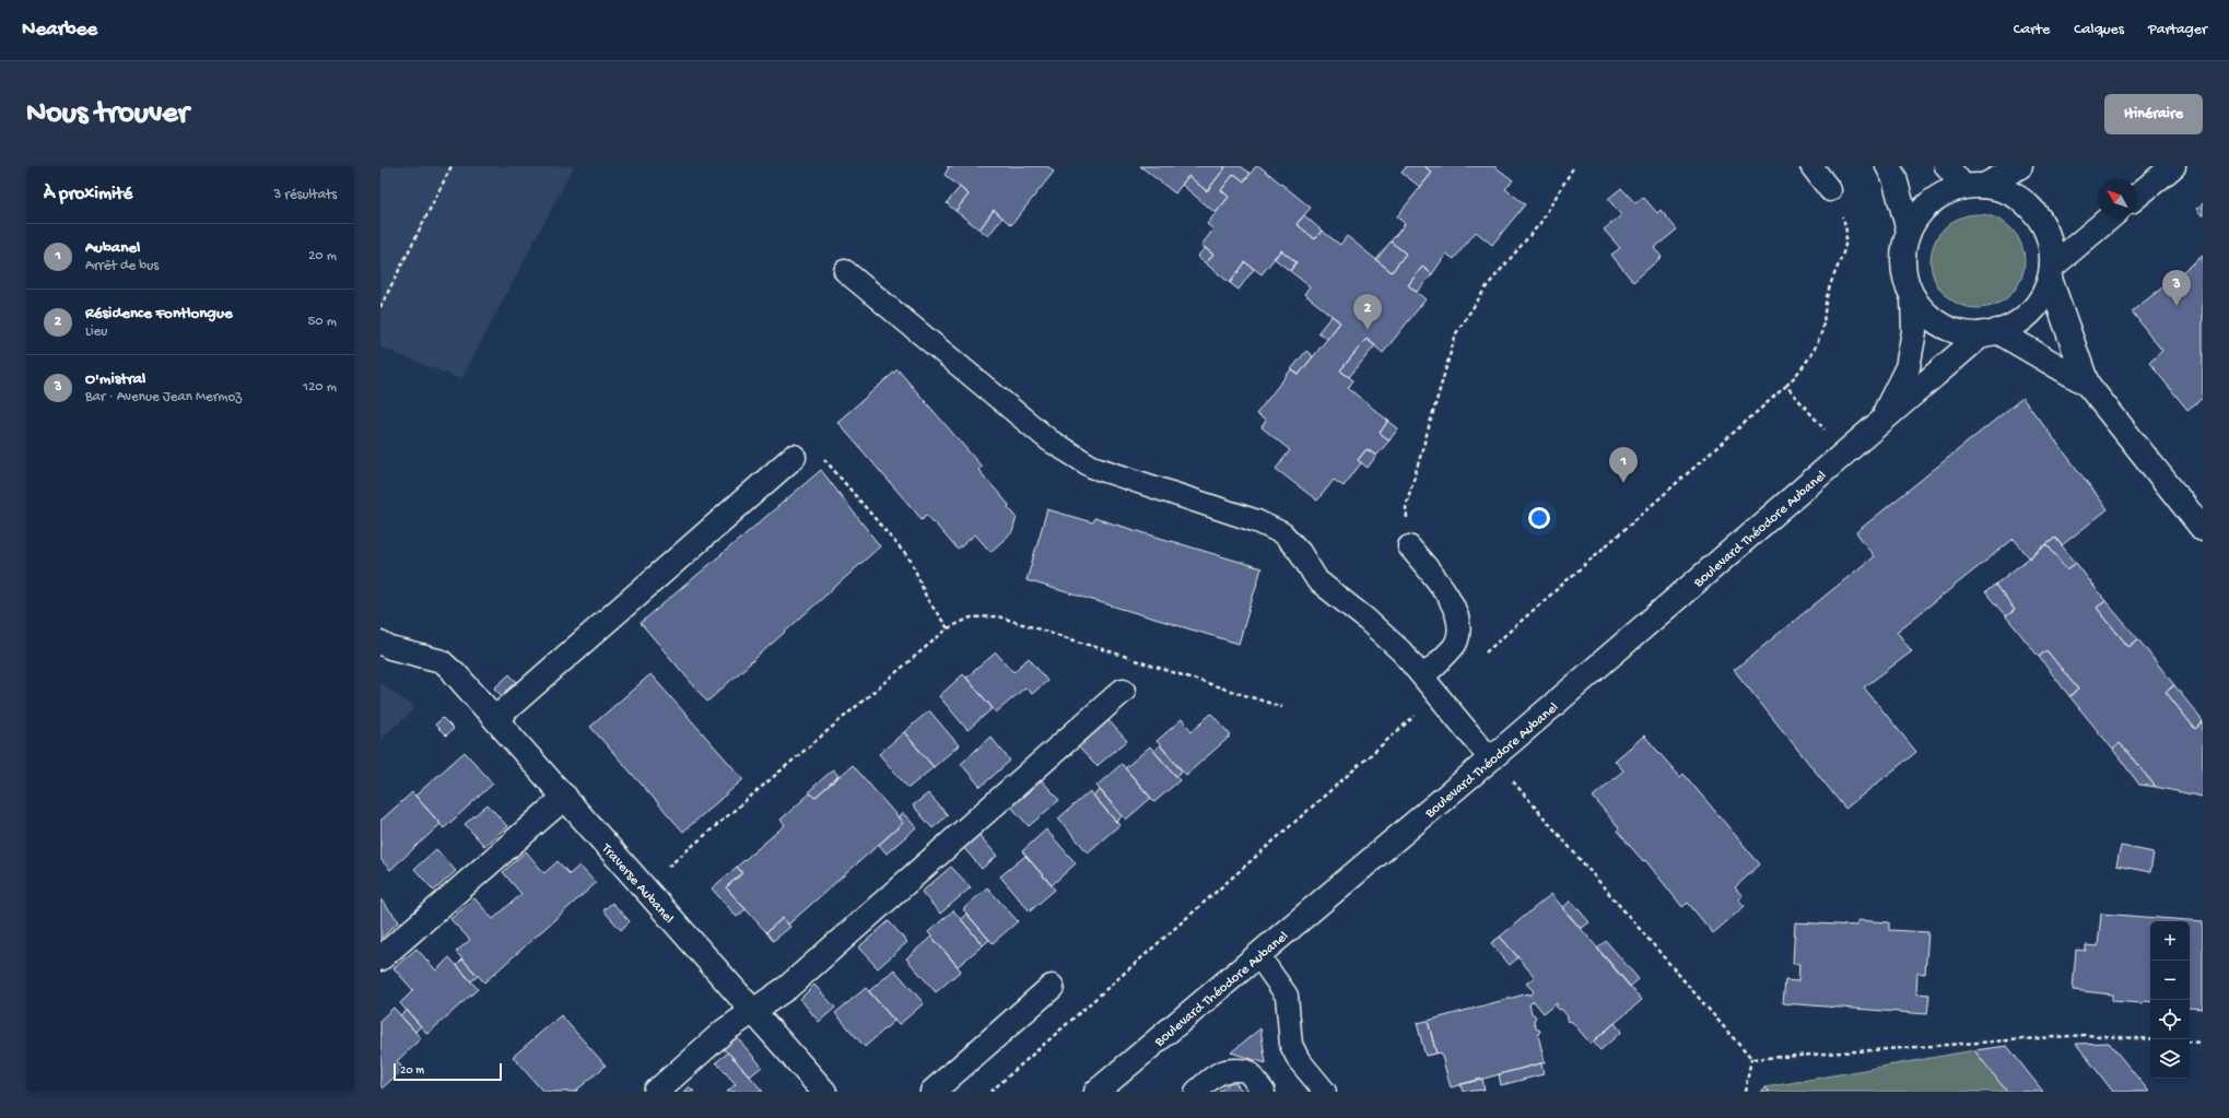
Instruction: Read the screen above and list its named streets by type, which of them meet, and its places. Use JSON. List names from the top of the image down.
{
  "streets": {
    "main road": ["Boulevard Théodore Aubanel", "Traverse Aubanel"]
  },
  "scale_bar": "20 m",
  "north": "top left",
  "page": {
    "header": "Nearbee",
    "nav": ["Carte", "Calques", "Partager"],
    "buttons": "Itinéraire",
    "title": "Nous trouver",
    "heading": ["À proximité", "3 résultats"],
    "list": [
      {
        "mark": "1",
        "name": "Aubanel",
        "note": "Arrêt de bus",
        "value": "20 m"
      },
      {
        "mark": "2",
        "name": "Résidence Fontlongue",
        "note": "Lieu",
        "value": "50 m"
      },
      {
        "mark": "3",
        "name": "O'mistral",
        "note": "Bar · Avenue Jean Mermoz",
        "value": "120 m"
      }
    ],
    "pins": ["3", "2", "1"],
    "map_buttons": ["+", "−"],
    "scale": "20 m"
  }
}
